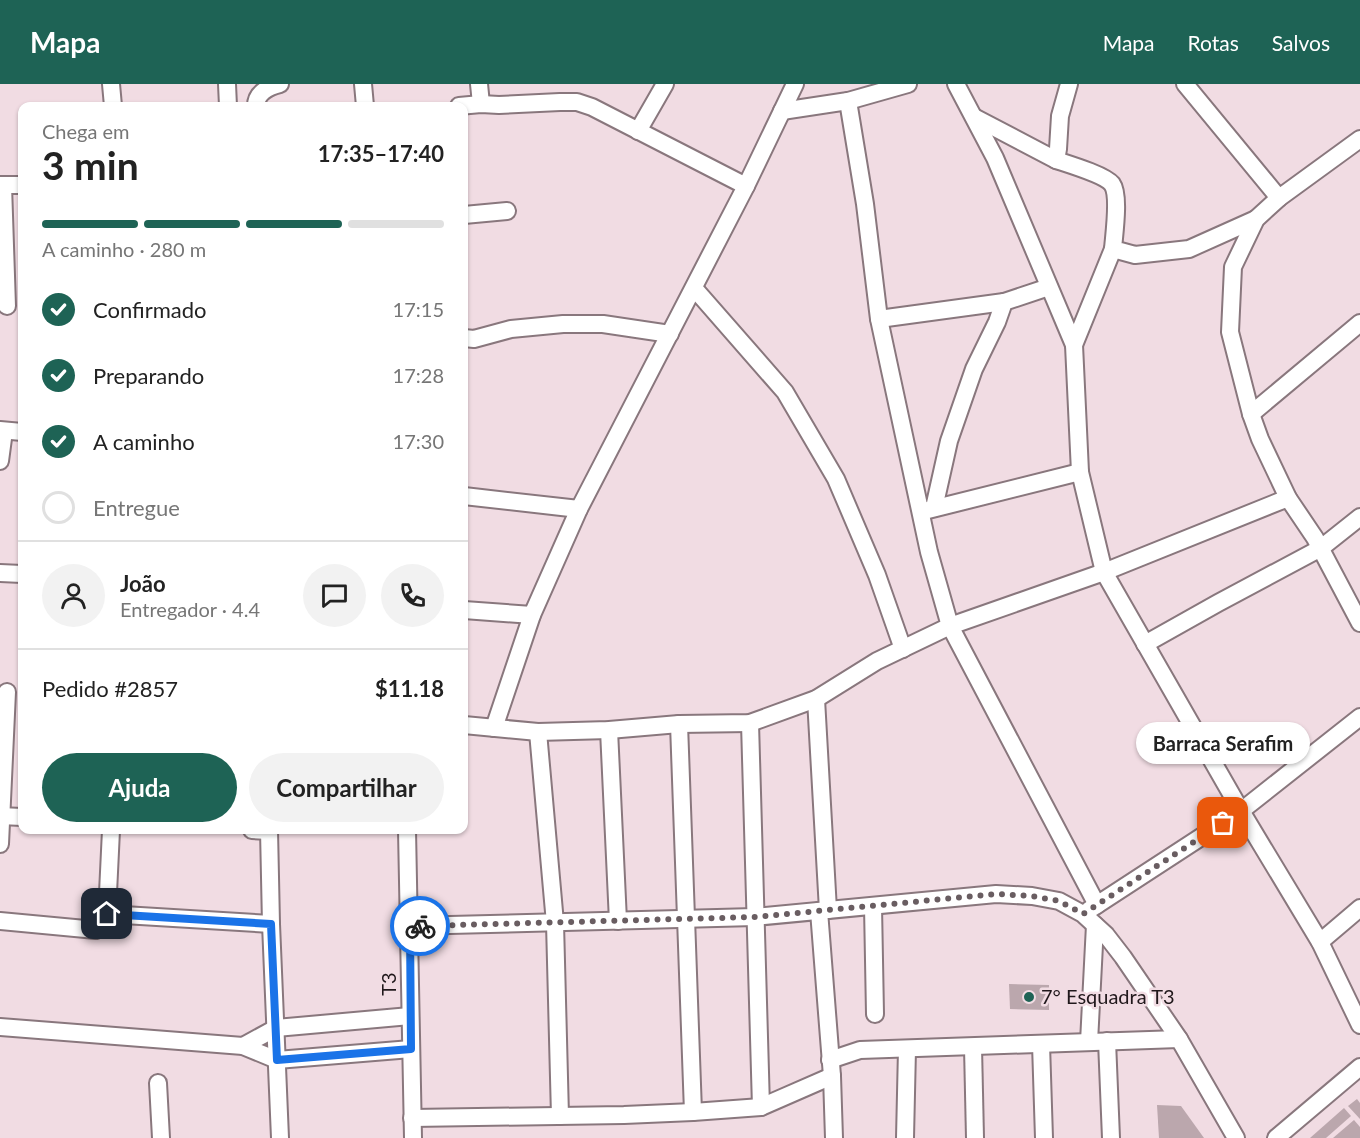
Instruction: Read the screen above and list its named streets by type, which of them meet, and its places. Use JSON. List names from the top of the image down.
{
  "streets": {
    "street": ["T3"]
  },
  "places": ["Barraca Serafim", "7° Esquadra T3"],
  "page": {
    "header": "Mapa",
    "nav": ["Mapa", "Rotas", "Salvos"],
    "heading": ["3 min", "Chega em", "17:35–17:40"],
    "panel": [
      "João",
      "Entregador · 4.4",
      "Pedido #2857",
      "$11.18"
    ],
    "bar": "A caminho · 280 m",
    "list": [
      ["Confirmado", "17:15"],
      ["Preparando", "17:28"],
      ["A caminho", "17:30"],
      "Entregue"
    ],
    "bubble": "Barraca Serafim",
    "buttons": ["Ajuda", "Compartilhar"]
  }
}
